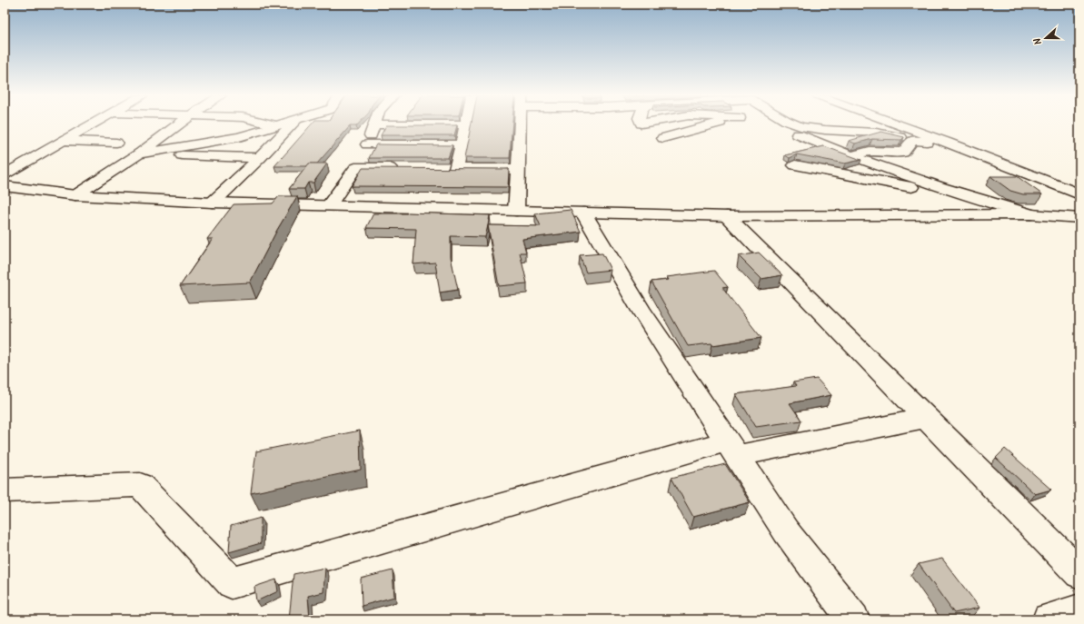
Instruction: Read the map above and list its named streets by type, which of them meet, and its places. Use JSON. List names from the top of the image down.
{
  "north": "left"
}
